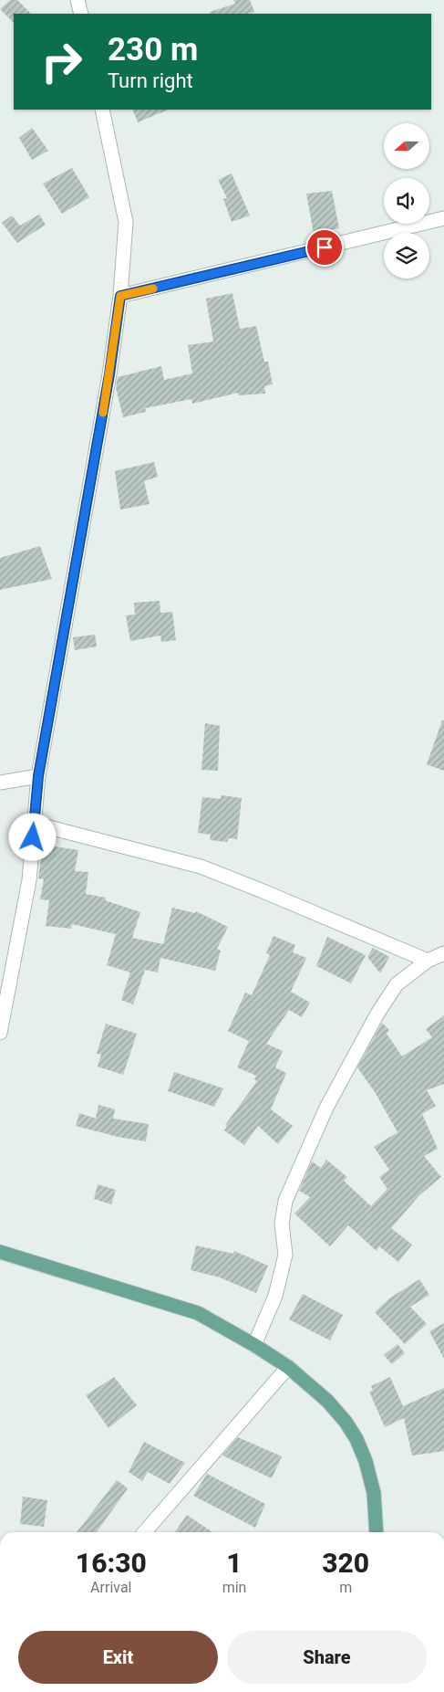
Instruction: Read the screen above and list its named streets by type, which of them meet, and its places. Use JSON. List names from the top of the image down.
{
  "north": "left",
  "page": {
    "turn": ["230 m", "Turn right"],
    "eta": [
      "16:30",
      "Arrival",
      "1",
      "min",
      "320",
      "m"
    ],
    "buttons": ["Exit", "Share"]
  }
}
